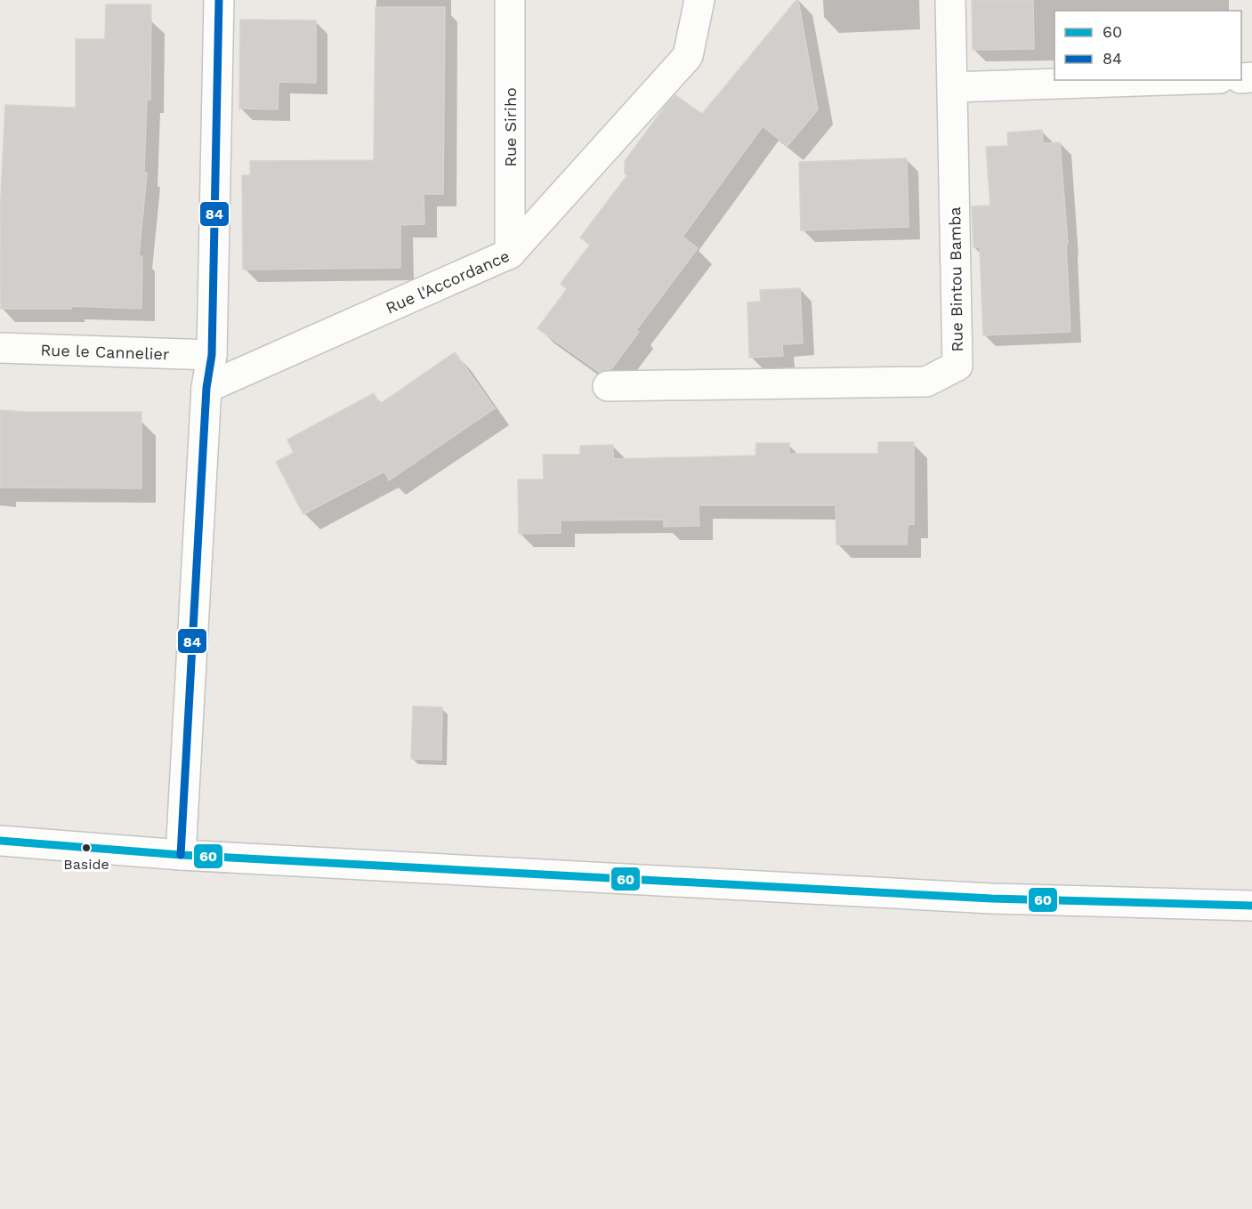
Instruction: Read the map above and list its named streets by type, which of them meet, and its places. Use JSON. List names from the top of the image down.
{
  "streets": {
    "street": [
      "Rue Siriho",
      "Rue Bintou Bamba",
      "Rue l'Accordance",
      "Rue le Cannelier"
    ]
  },
  "crossings": [
    ["Rue Siriho", "Rue l'Accordance"]
  ],
  "places": ["Baside"],
  "lines": ["transit line 84", "transit line 60"],
  "legend": ["60", "84"]
}
